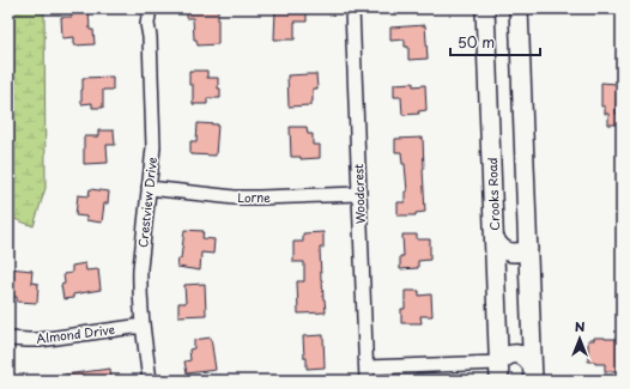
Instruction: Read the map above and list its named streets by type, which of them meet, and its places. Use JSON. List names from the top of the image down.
{
  "streets": {
    "main road": ["Crooks Road"],
    "street": [
      "Woodcrest",
      "Lorne",
      "Crestview Drive",
      "Almond Drive"
    ]
  },
  "crossings": [
    ["Woodcrest", "Lorne"],
    ["Lorne", "Crestview Drive"],
    ["Crestview Drive", "Almond Drive"]
  ],
  "scale_bar": "50 m",
  "north": "top"
}
